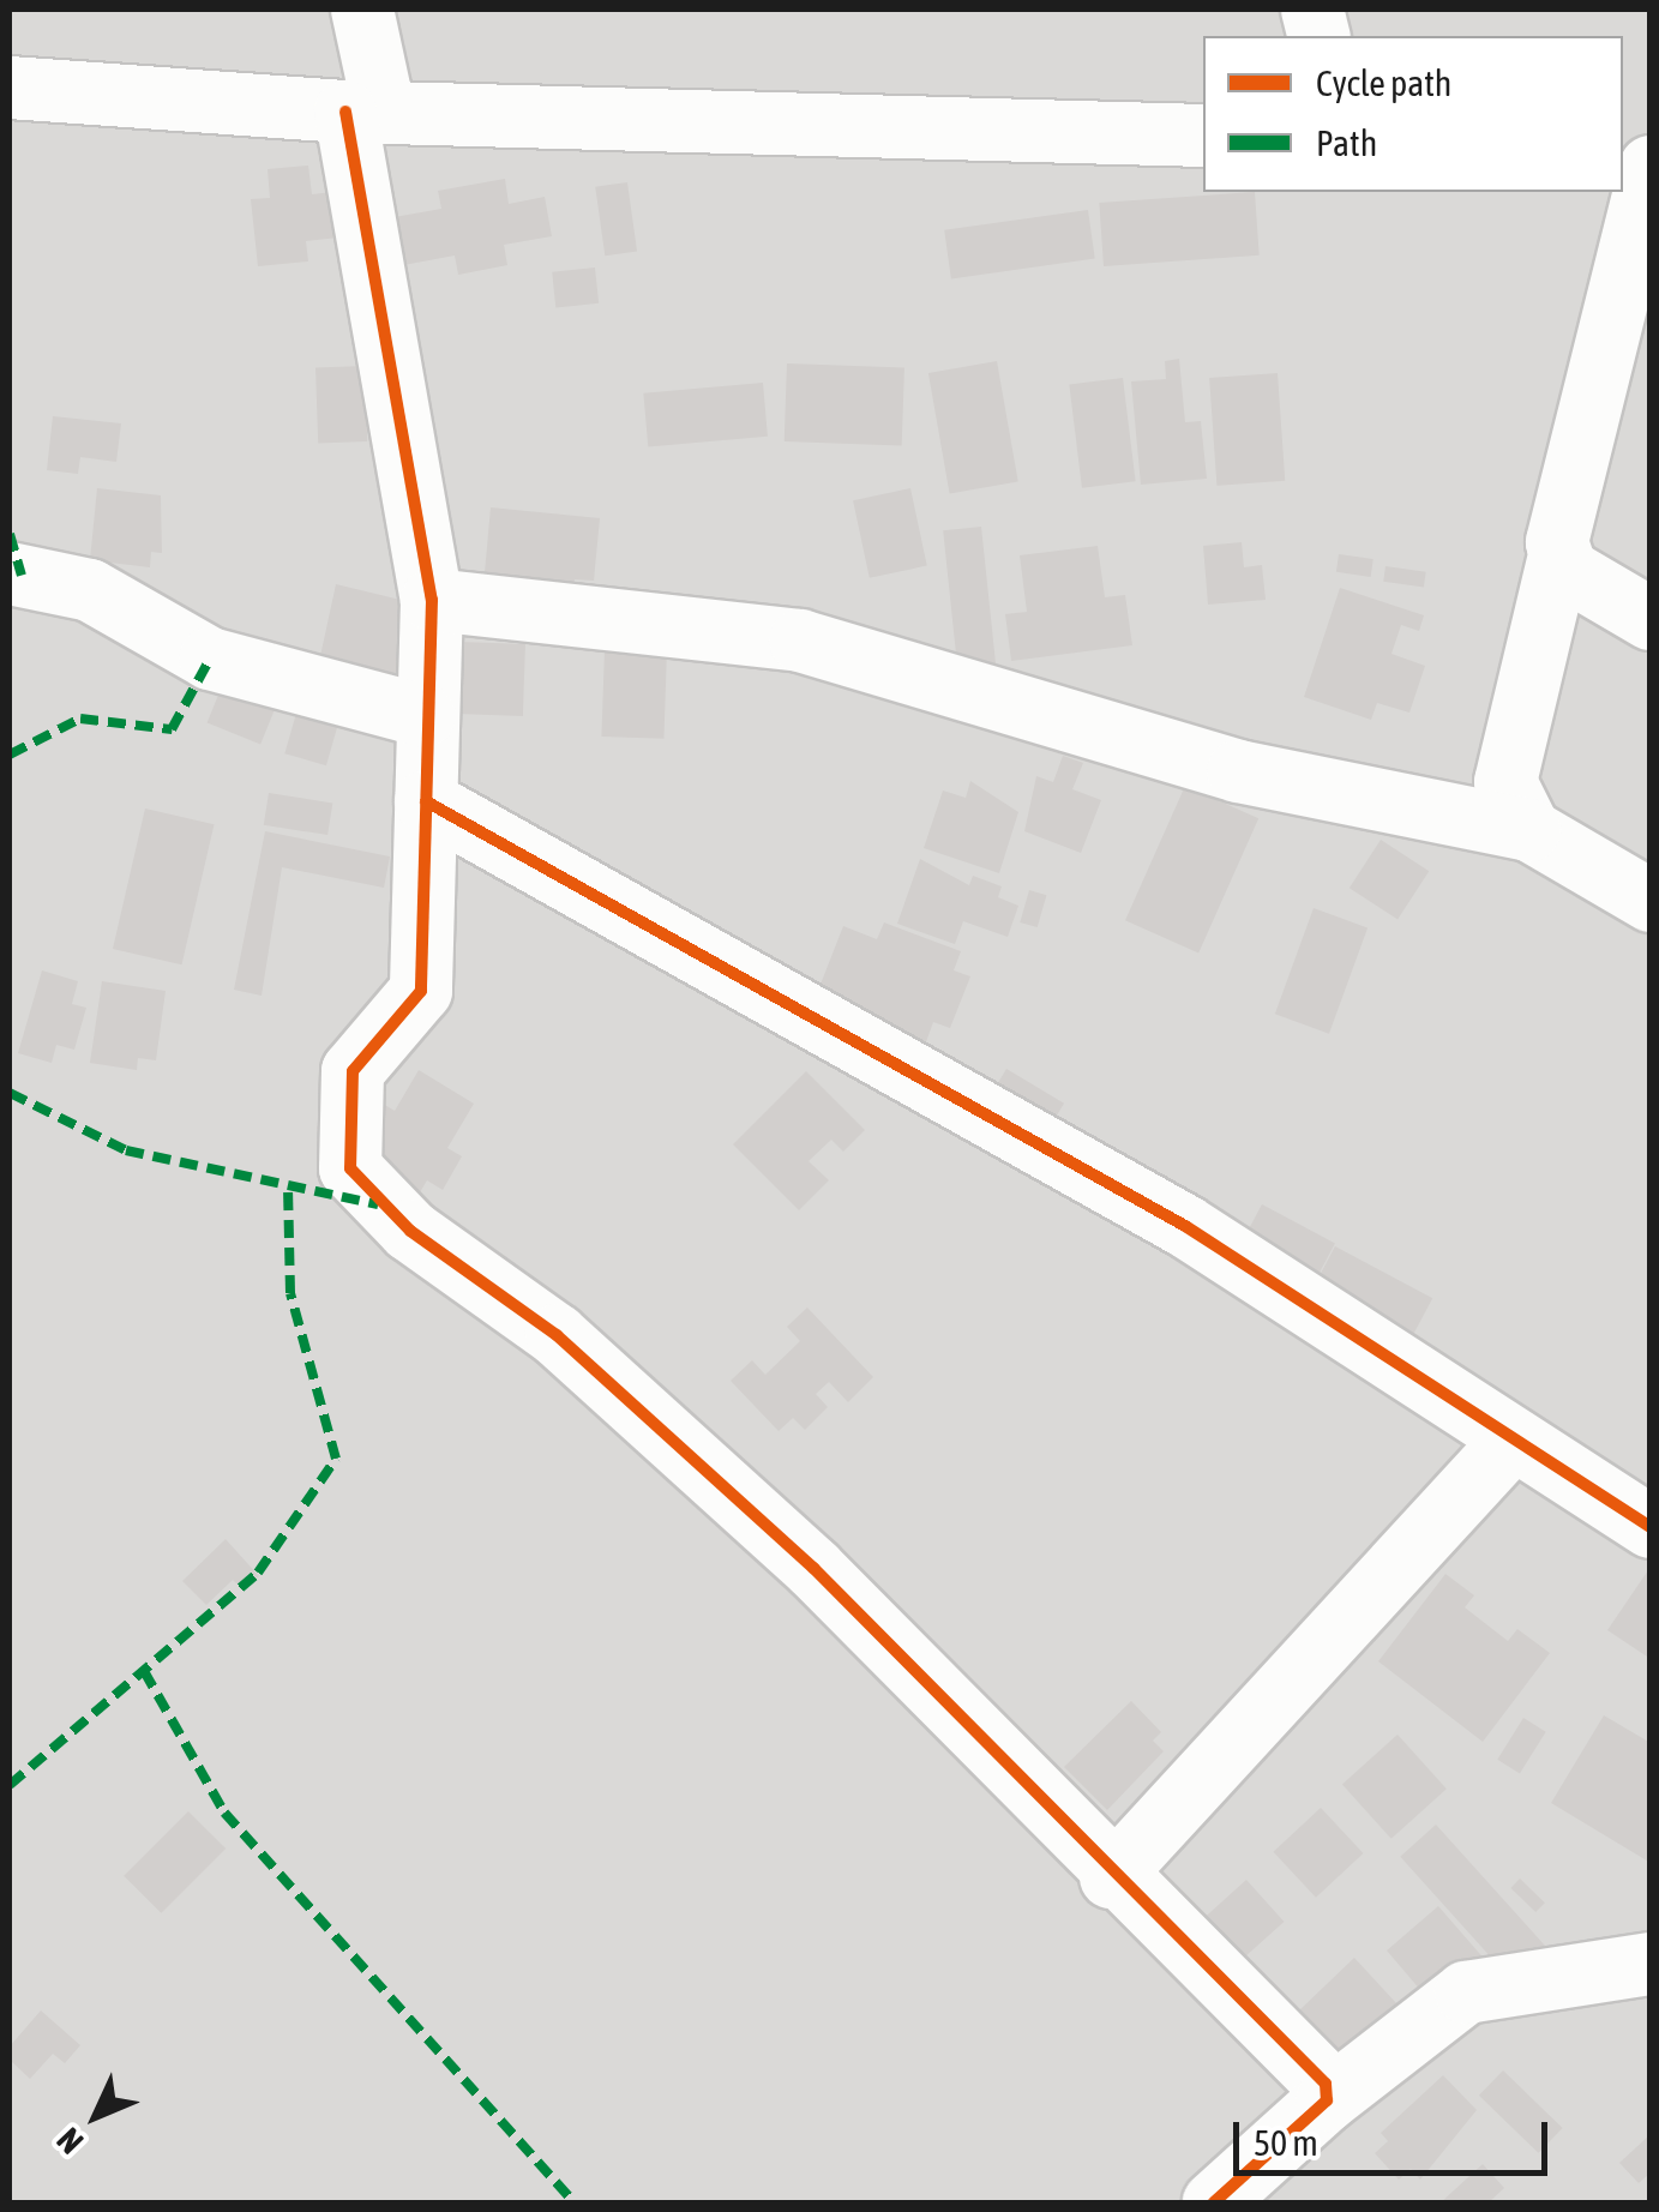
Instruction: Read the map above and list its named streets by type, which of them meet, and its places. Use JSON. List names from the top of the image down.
{
  "legend": ["Cycle path", "Path"],
  "scale_bar": "50 m",
  "north": "bottom left"
}
